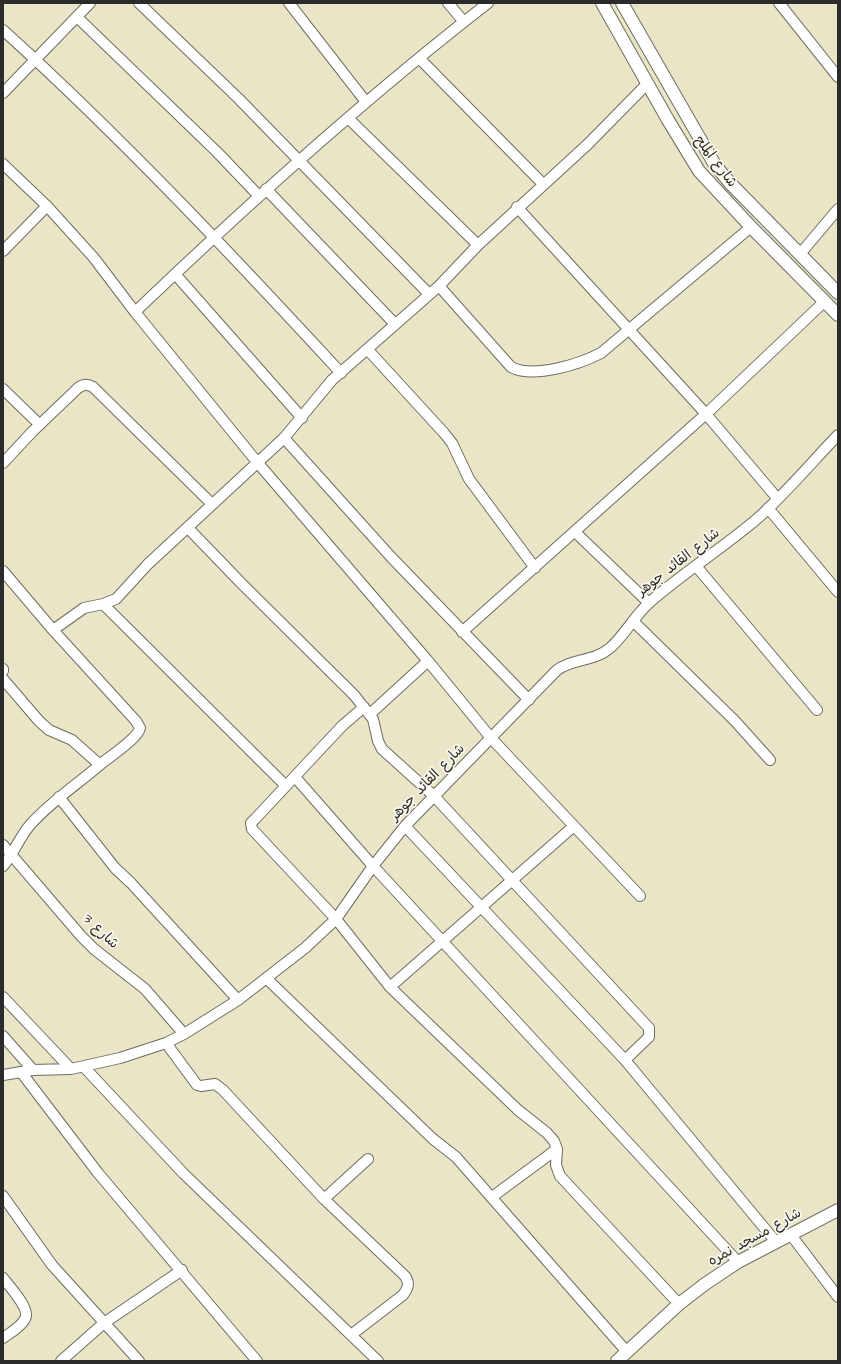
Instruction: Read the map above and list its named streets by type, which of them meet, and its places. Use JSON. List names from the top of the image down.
{
  "streets": {
    "street": [
      "شارع الملح",
      "شارع القائد جوهر",
      "شارع 3",
      "شارع مسجد نمره"
    ]
  },
  "crossings": [
    ["شارع القائد جوهر", "شارع 3"]
  ]
}
